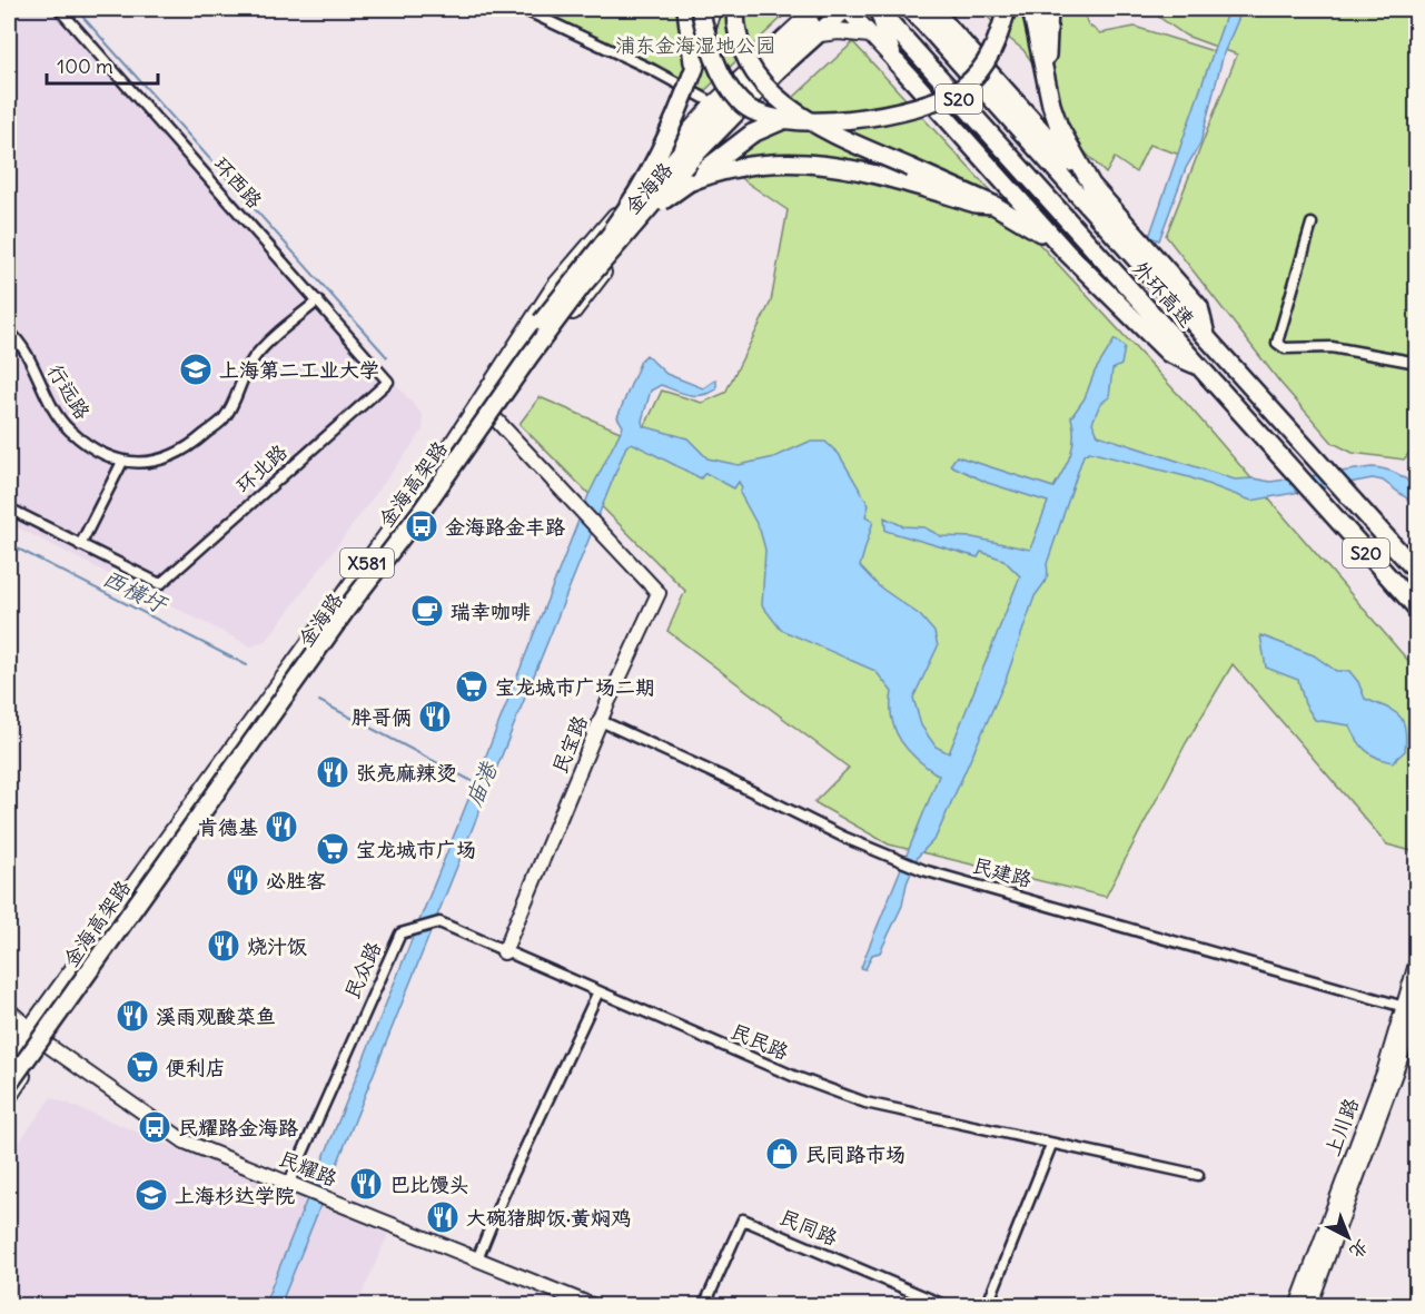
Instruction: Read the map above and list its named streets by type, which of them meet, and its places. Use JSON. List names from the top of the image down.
{
  "streets": {
    "highway": ["S20", "外环高速", "金海高架路"],
    "main road": ["金海路", "X581"],
    "street": [
      "环西路",
      "行远路",
      "环北路",
      "民宝路",
      "民建路",
      "民众路",
      "民民路",
      "上川路",
      "民耀路",
      "民同路"
    ]
  },
  "crossings": [
    ["环西路", "行远路"],
    ["环西路", "环北路"],
    ["金海路", "金海高架路"],
    ["金海路", "民宝路"],
    ["金海路", "民耀路"],
    ["民宝路", "民建路"],
    ["民宝路", "民众路"],
    ["民建路", "上川路"],
    ["民众路", "民民路"],
    ["民众路", "民耀路"]
  ],
  "water": ["西横圩", "庙港"],
  "parks": ["浦东金海湿地公园"],
  "places": {
    "school or university": ["上海第二工业大学", "上海杉达学院"],
    "bus stop": ["金海路金丰路", "民耀路金海路"],
    "cafe": ["瑞幸咖啡"],
    "supermarket": ["宝龙城市广场二期", "宝龙城市广场", "便利店"],
    "restaurant": [
      "胖哥俩",
      "张亮麻辣烫",
      "肯德基",
      "必胜客",
      "烧汁饭",
      "溪雨观酸菜鱼",
      "巴比馒头",
      "大碗猪脚饭·黄焖鸡"
    ],
    "shop": ["民同路市场"]
  },
  "scale_bar": "100 m",
  "north": "bottom right"
}
